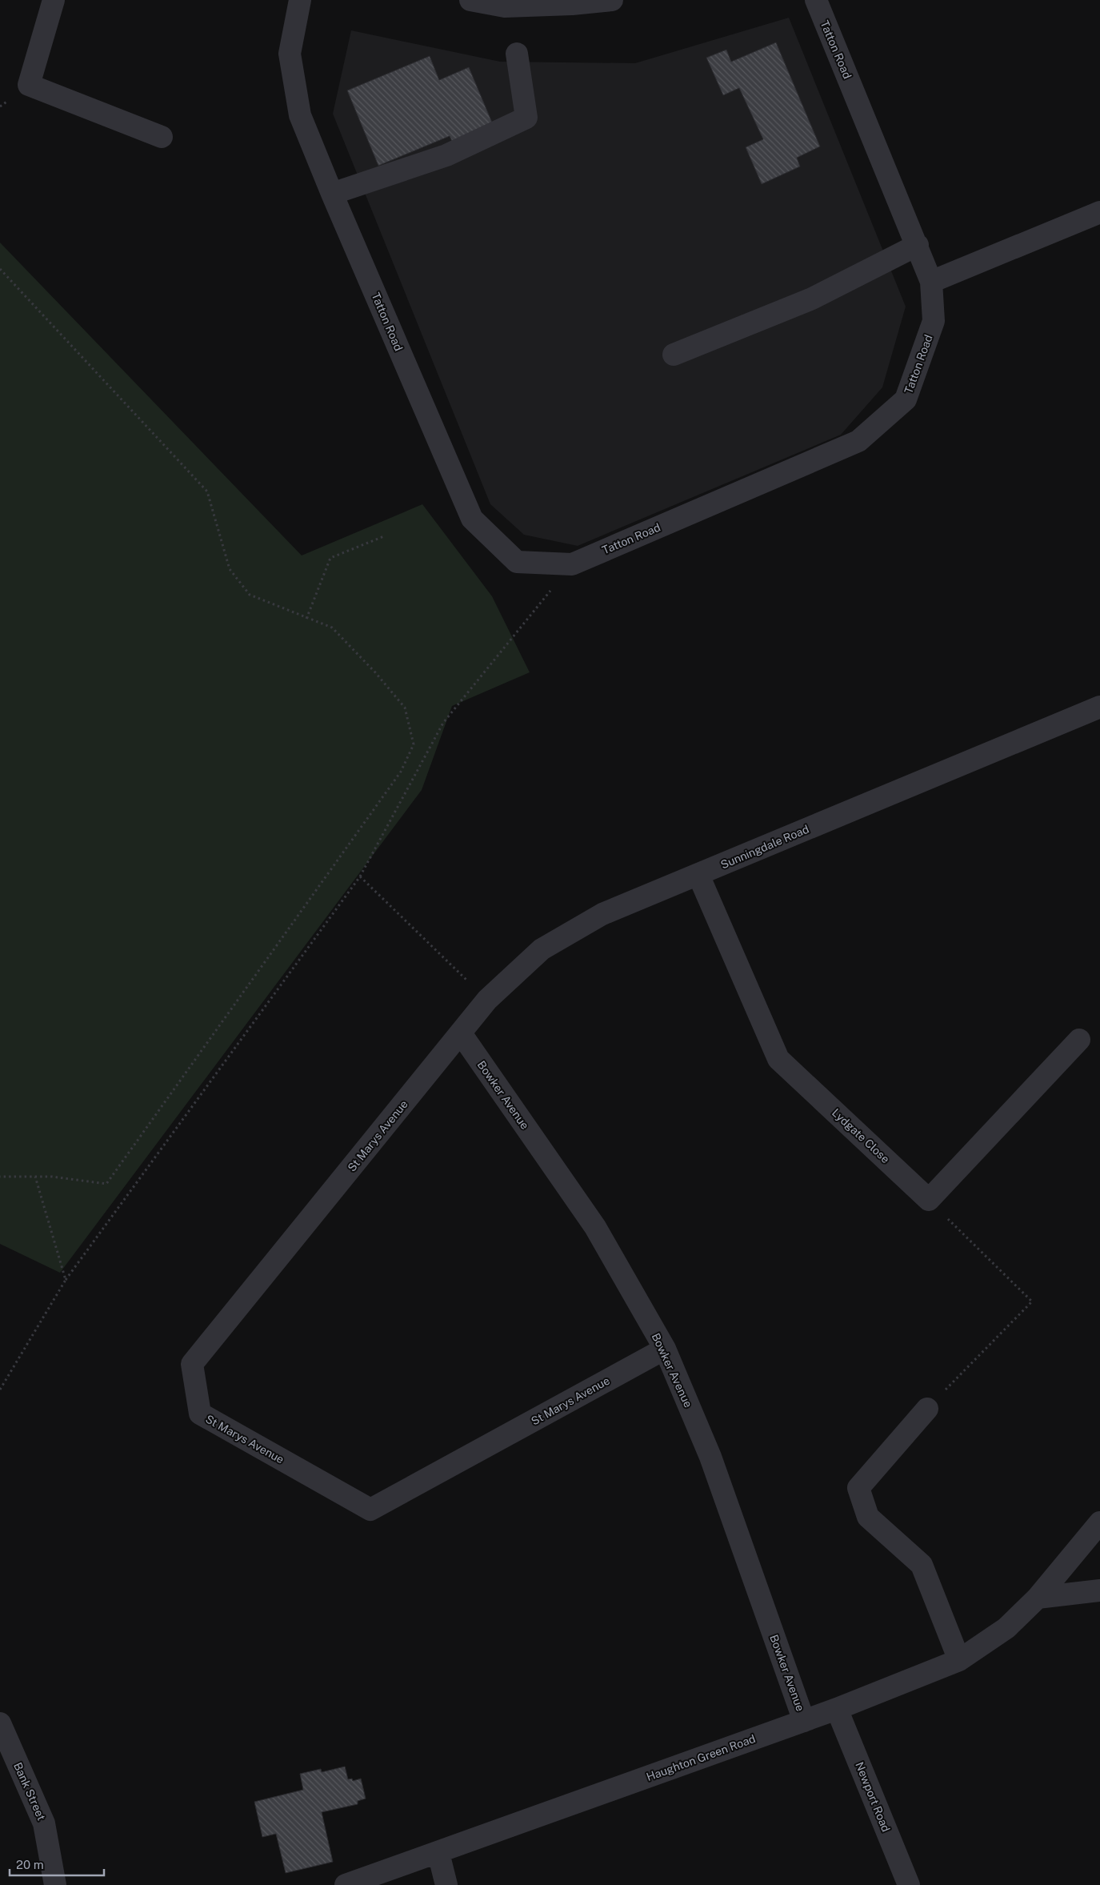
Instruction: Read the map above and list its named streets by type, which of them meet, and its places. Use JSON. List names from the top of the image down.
{
  "streets": {
    "street": [
      "Tatton Road",
      "Sunningdale Road",
      "Bowker Avenue",
      "St Marys Avenue",
      "Lydgate Close",
      "Haughton Green Road",
      "Bank Street",
      "Newport Road"
    ]
  },
  "crossings": [
    ["Sunningdale Road", "Bowker Avenue"],
    ["Sunningdale Road", "St Marys Avenue"],
    ["Sunningdale Road", "Lydgate Close"],
    ["Bowker Avenue", "St Marys Avenue"],
    ["Bowker Avenue", "Haughton Green Road"],
    ["Haughton Green Road", "Newport Road"]
  ],
  "scale_bar": "20 m"
}
